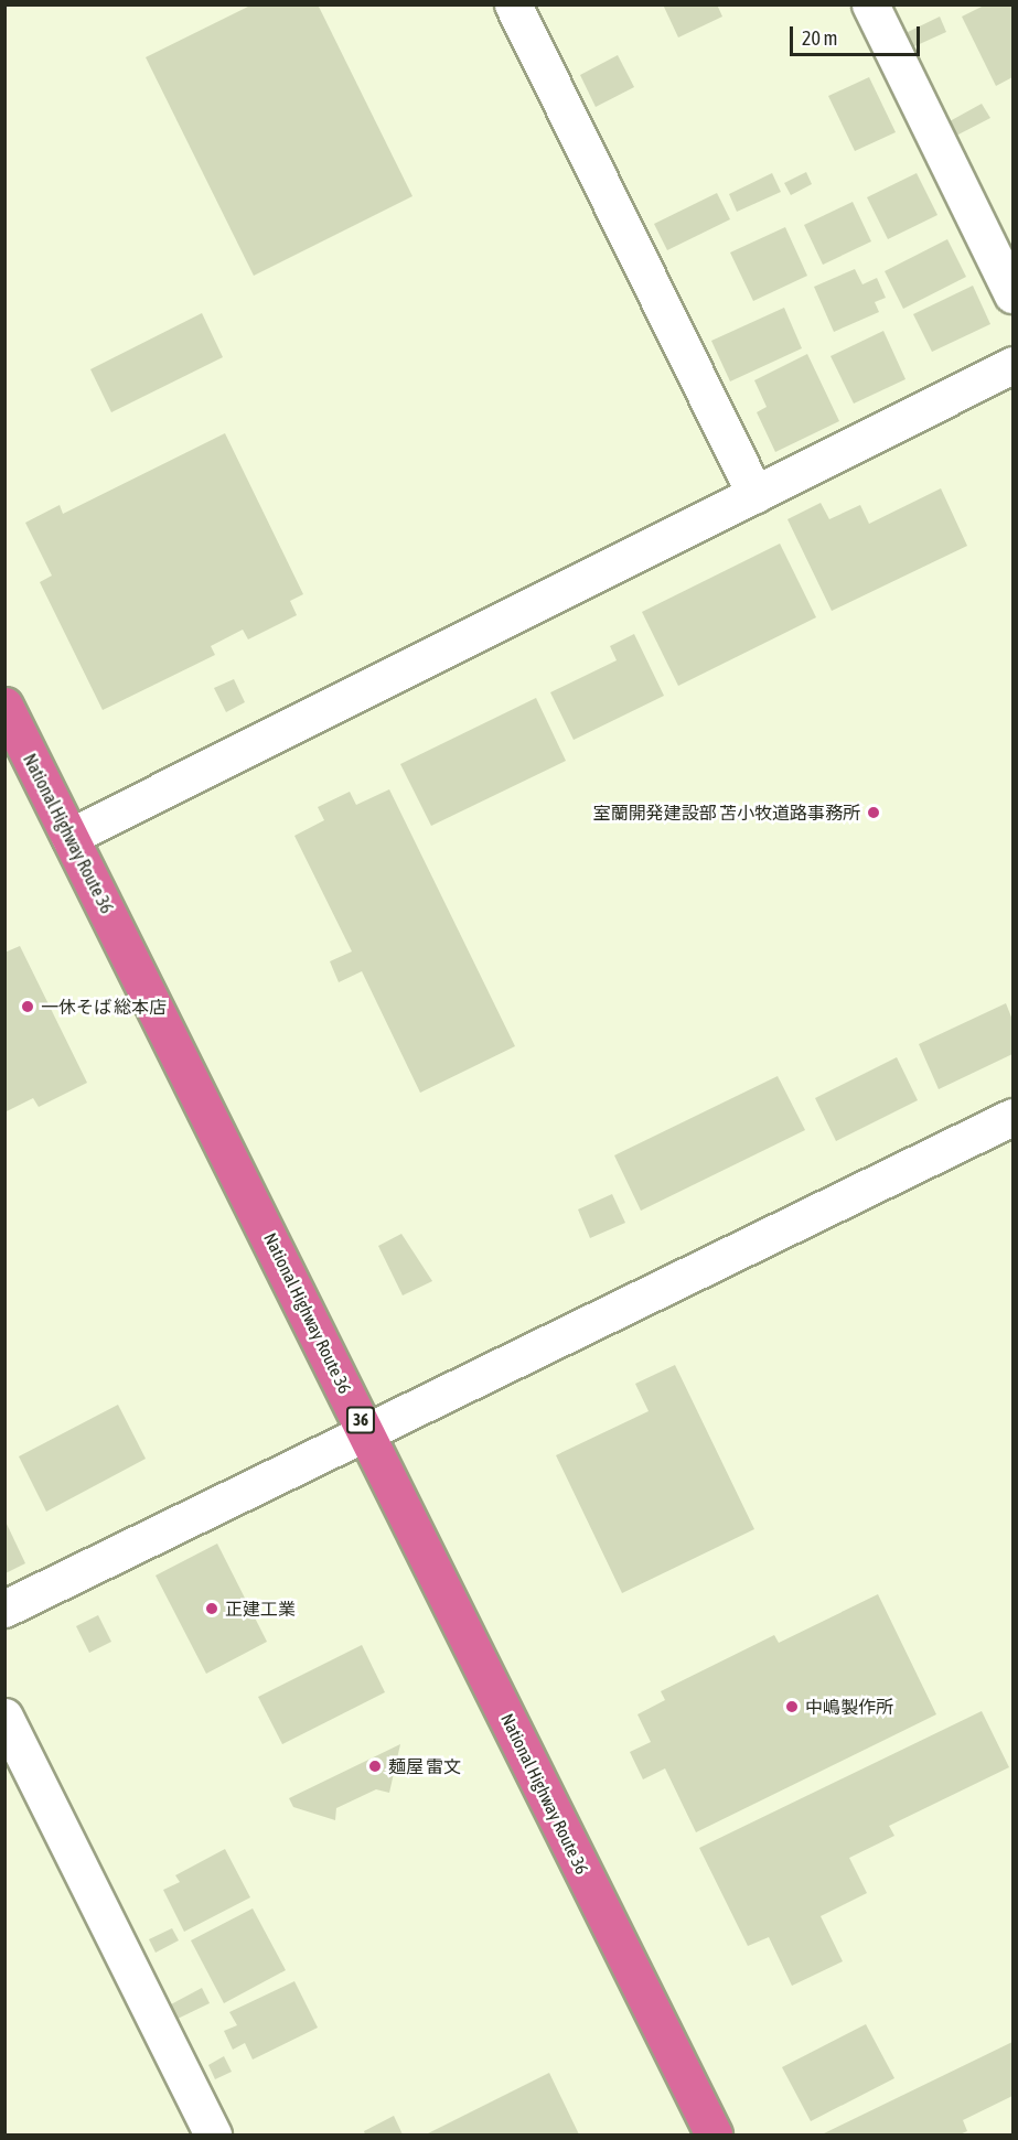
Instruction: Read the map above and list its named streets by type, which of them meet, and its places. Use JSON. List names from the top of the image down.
{
  "streets": {
    "highway": ["National Highway Route 36", "36"]
  },
  "places": [
    "室蘭開発建設部 苫小牧道路事務所",
    "一休そば 総本店",
    "正建工業",
    "中嶋製作所",
    "麺屋 雷文"
  ],
  "scale_bar": "20 m"
}
